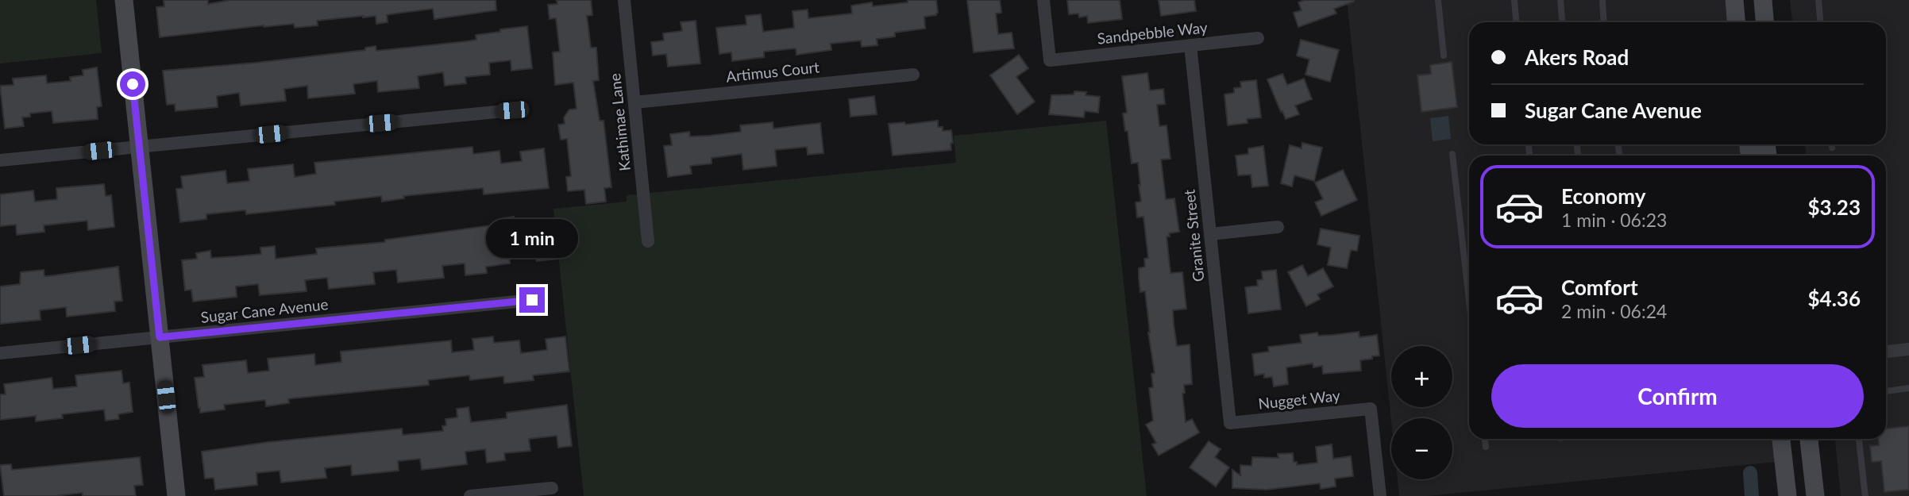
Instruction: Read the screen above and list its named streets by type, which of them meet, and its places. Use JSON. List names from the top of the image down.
{
  "streets": {
    "street": [
      "Sandpebble Way",
      "Artimus Court",
      "Kathimae Lane",
      "Granite Street",
      "Sugar Cane Avenue",
      "Nugget Way"
    ]
  },
  "crossings": [
    ["Sandpebble Way", "Granite Street"],
    ["Artimus Court", "Kathimae Lane"],
    ["Granite Street", "Nugget Way"]
  ],
  "page": {
    "banner": ["Akers Road", "Sugar Cane Avenue"],
    "list": [
      {
        "name": "Economy",
        "note": "1 min · 06:23",
        "value": "$3.23"
      },
      {
        "name": "Comfort",
        "note": "2 min · 06:24",
        "value": "$4.36"
      }
    ],
    "bubble": "1 min",
    "map_buttons": ["+", "−"],
    "buttons": "Confirm"
  }
}
